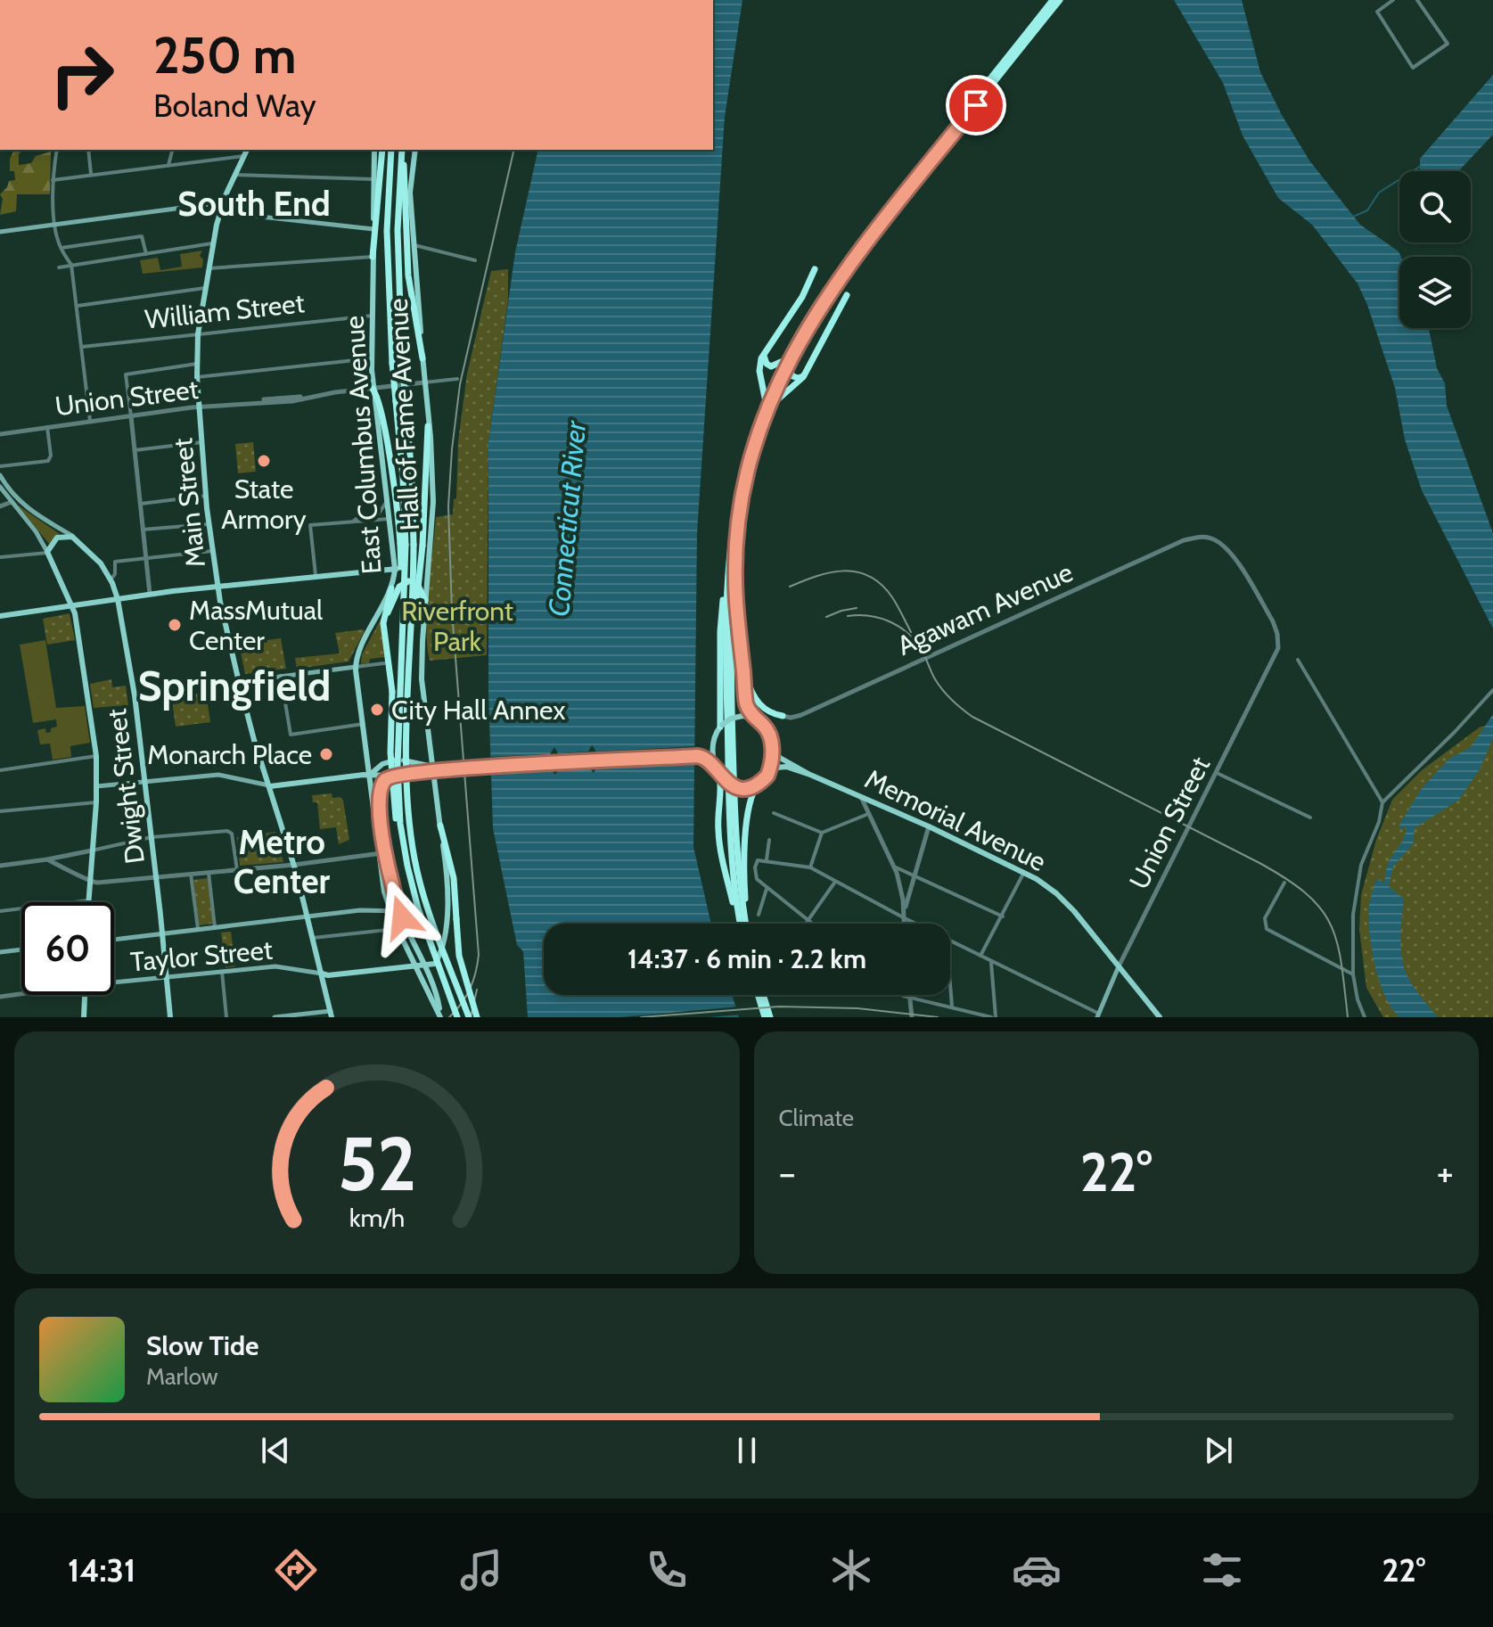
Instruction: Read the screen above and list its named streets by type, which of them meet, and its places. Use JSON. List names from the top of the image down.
{
  "streets": {
    "main road": [
      "Union Street",
      "Hall of Fame Avenue",
      "East Columbus Avenue",
      "Main Street",
      "Dwight Street",
      "Memorial Avenue",
      "Taylor Street"
    ],
    "street": ["William Street", "Agawam Avenue"]
  },
  "crossings": [
    ["William Street", "East Columbus Avenue"],
    ["William Street", "Main Street"],
    ["Union Street", "Hall of Fame Avenue"],
    ["Union Street", "East Columbus Avenue"],
    ["Union Street", "Main Street"],
    ["Union Street", "Agawam Avenue"],
    ["Union Street", "Memorial Avenue"],
    ["Hall of Fame Avenue", "East Columbus Avenue"],
    ["Main Street", "Taylor Street"],
    ["Dwight Street", "Taylor Street"]
  ],
  "districts": ["South End", "Springfield", "Metro Center"],
  "water": ["Connecticut River"],
  "parks": ["Riverfront Park"],
  "places": [
    "State Armory",
    "MassMutual Center",
    "City Hall Annex",
    "Monarch Place"
  ],
  "page": {
    "turn": ["250 m", "Boland Way"],
    "limit": "60",
    "trip": "14:37 · 6 min · 2.2 km",
    "tile": "Climate",
    "heat": ["−", "22°", "+"],
    "song": ["Slow Tide", "Marlow"],
    "tabs": ["14:31", "22°"],
    "gauge": ["52", "km/h"]
  }
}
